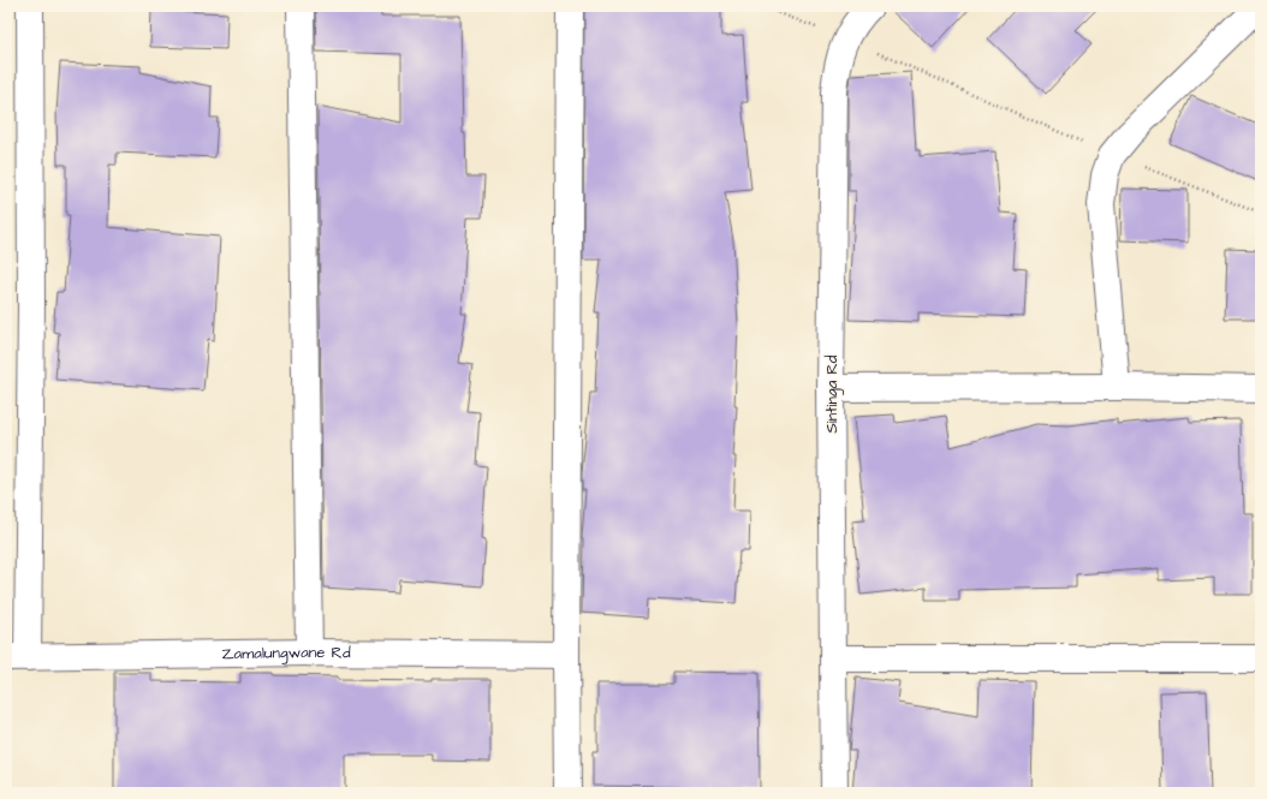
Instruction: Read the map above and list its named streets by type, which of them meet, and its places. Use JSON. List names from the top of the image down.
{
  "streets": {
    "street": ["Sintinga Rd", "Zamalungwane Rd"]
  }
}
